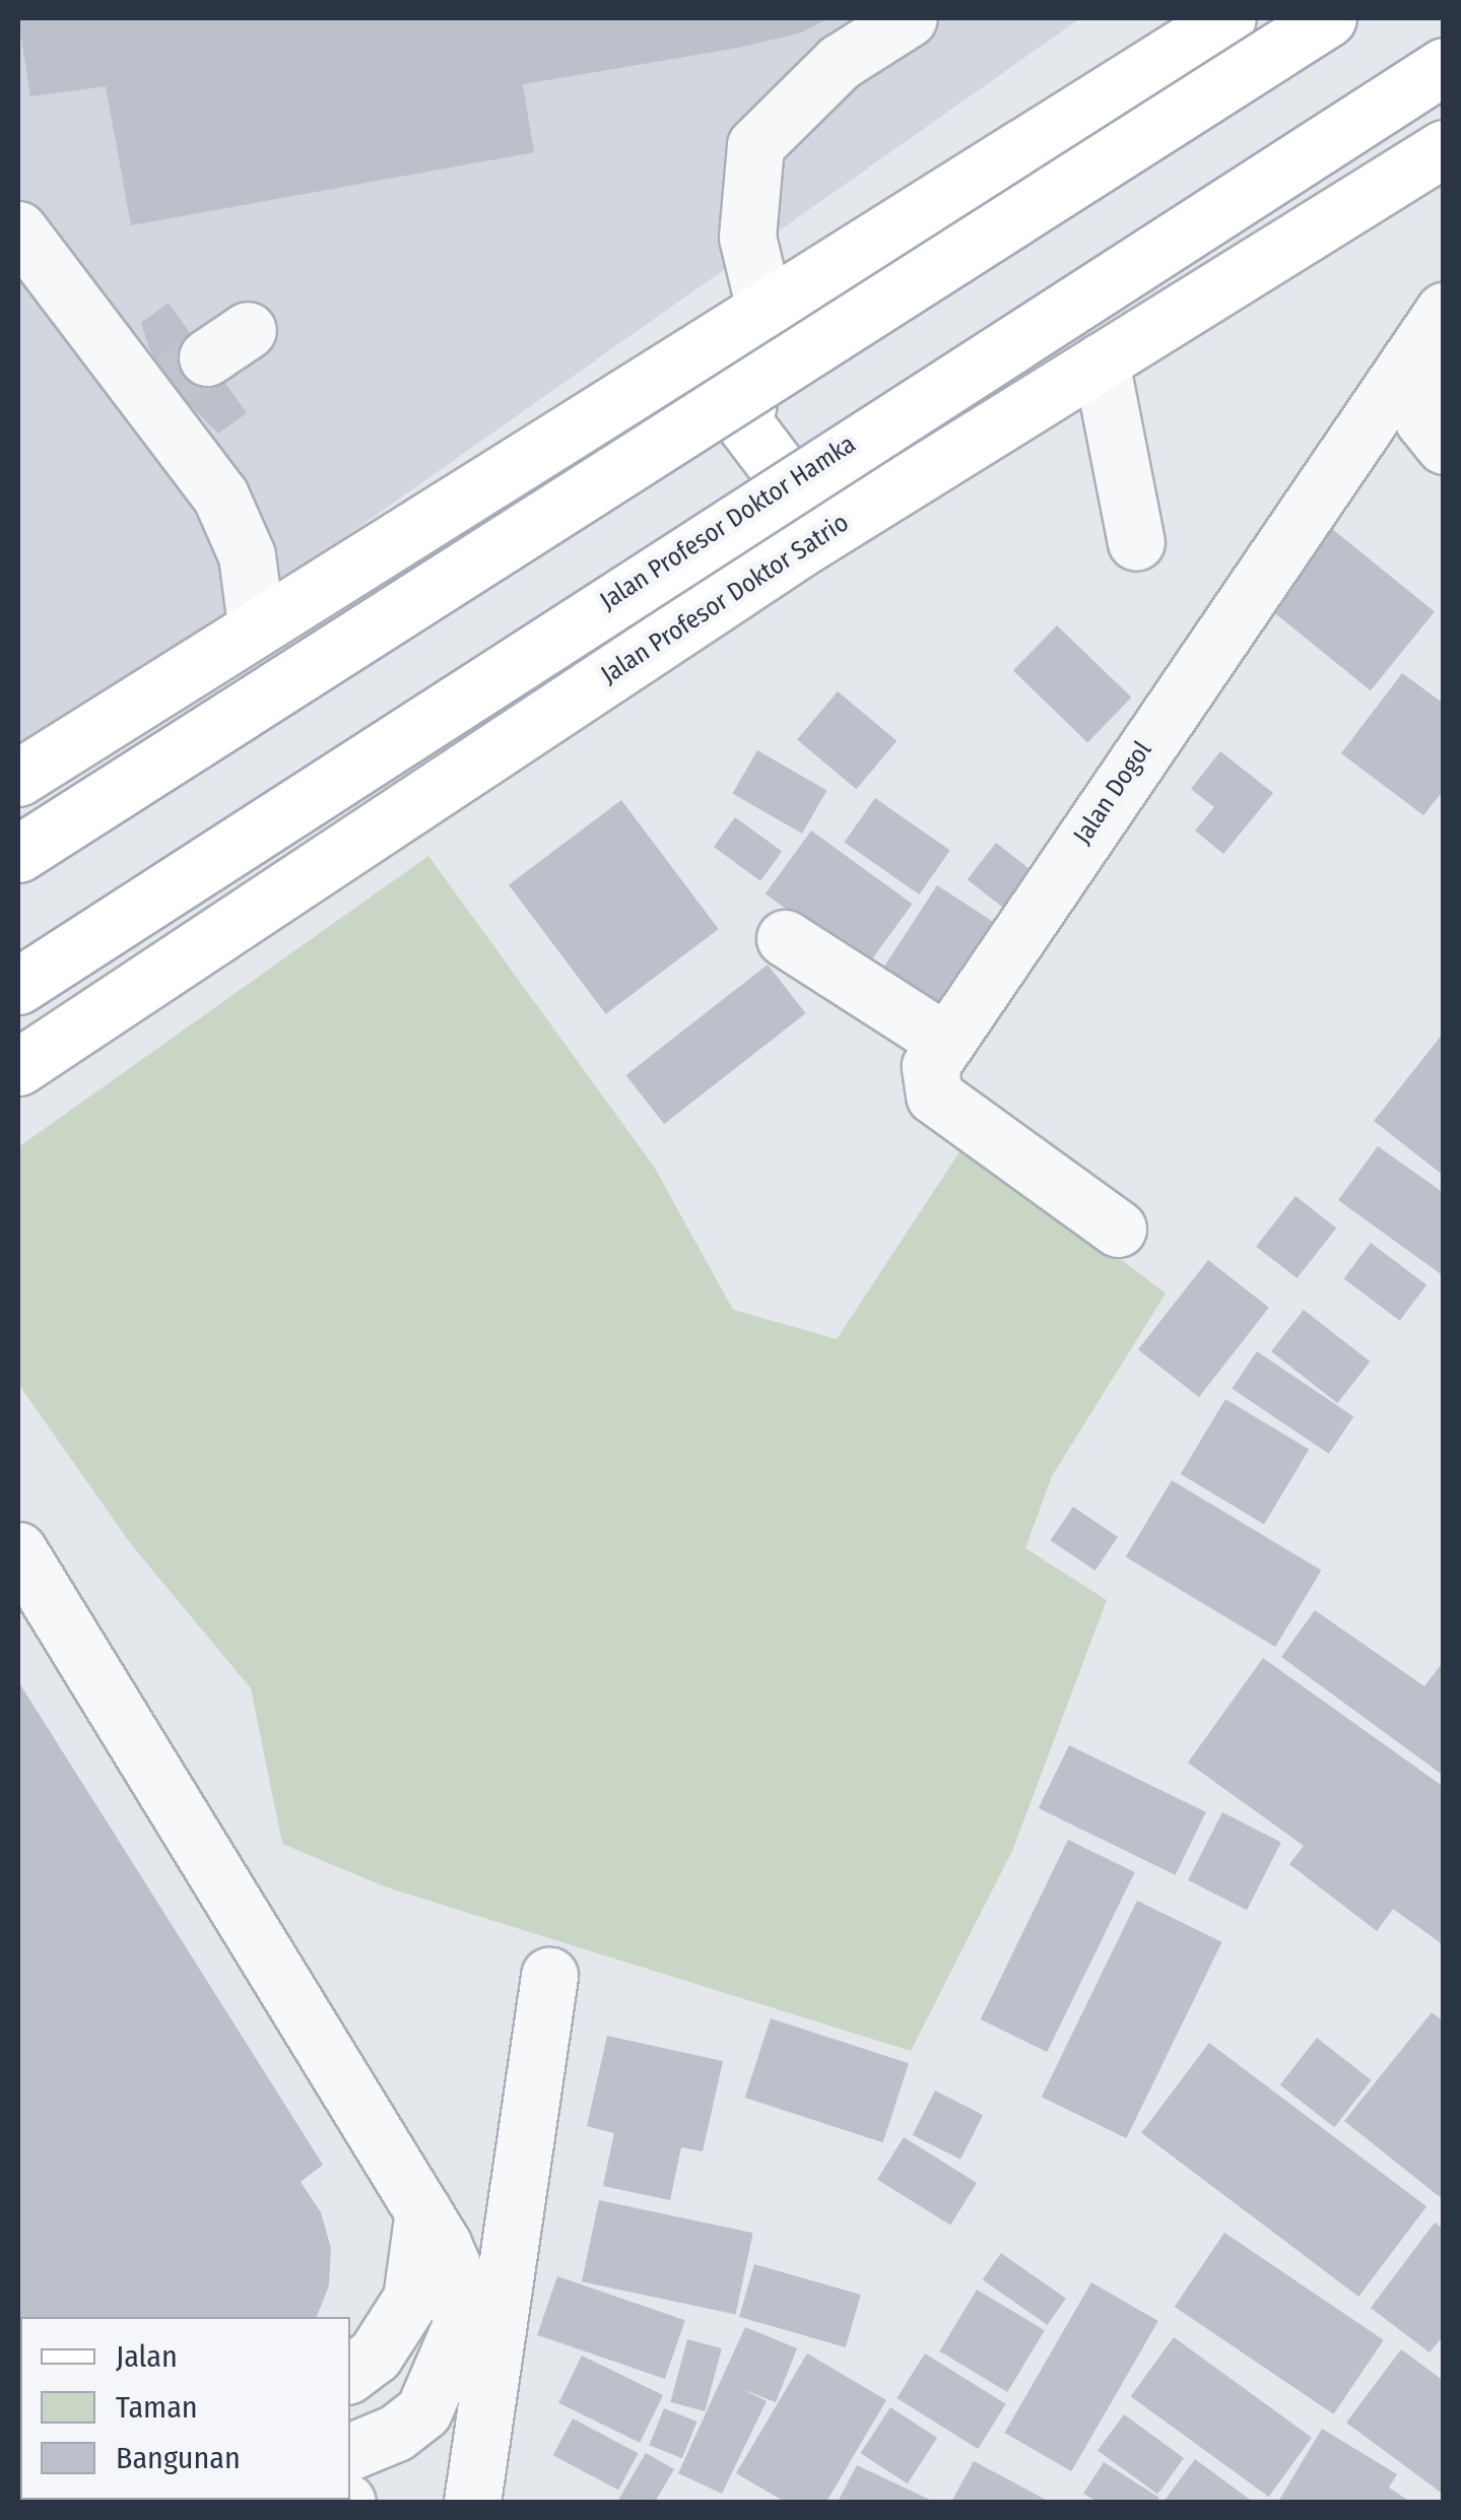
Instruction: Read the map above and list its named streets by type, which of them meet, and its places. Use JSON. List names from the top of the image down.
{
  "streets": {
    "main road": ["Jalan Profesor Doktor Hamka", "Jalan Profesor Doktor Satrio"],
    "street": ["Jalan Dogol"]
  },
  "legend": ["Jalan", "Taman", "Bangunan"]
}
